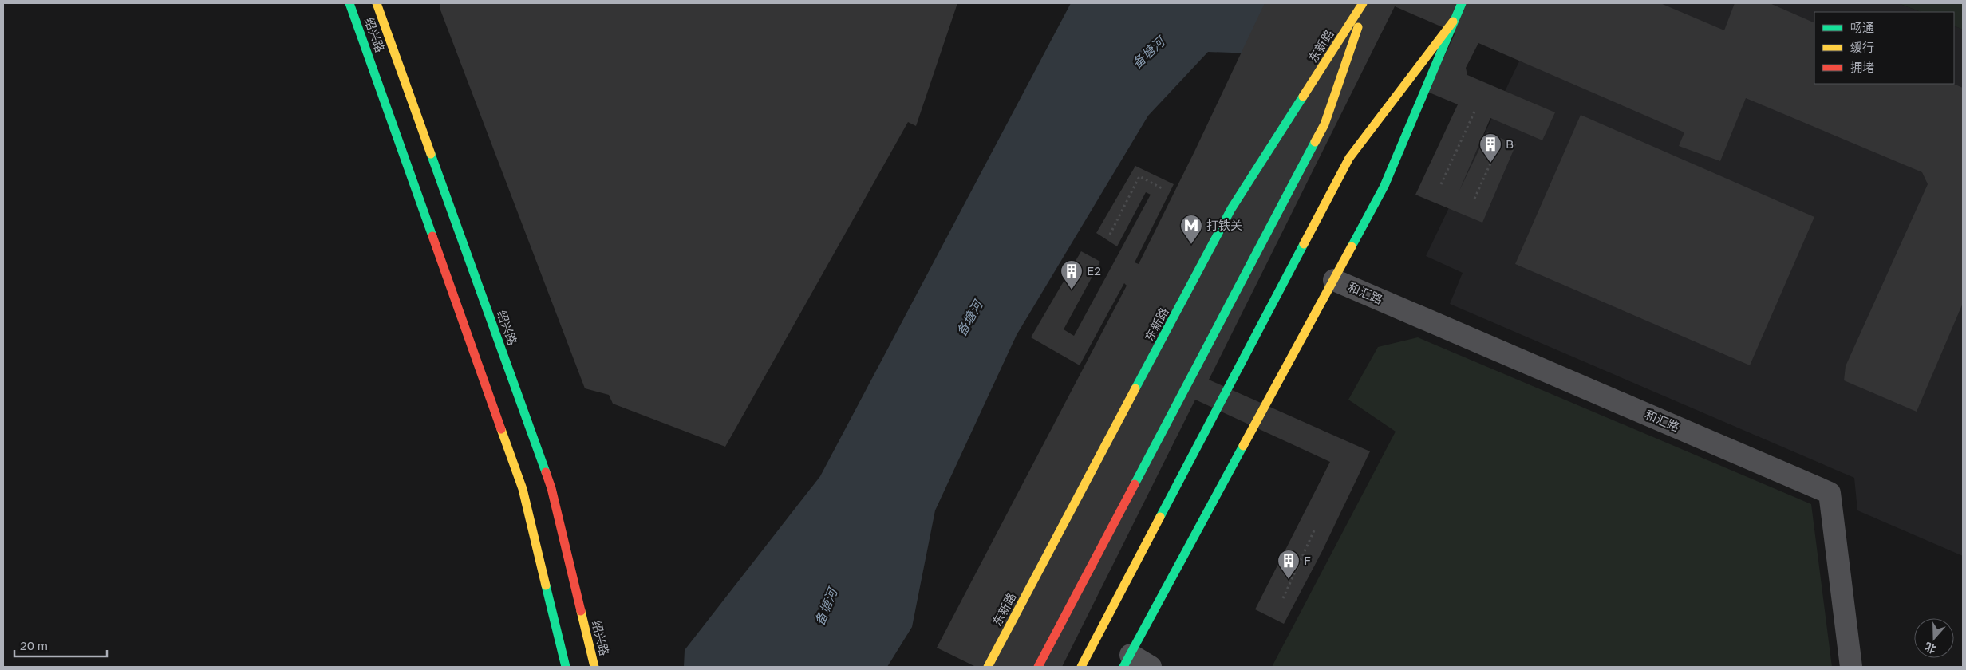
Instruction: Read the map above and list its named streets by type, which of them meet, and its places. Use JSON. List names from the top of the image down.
{
  "streets": {
    "main road": ["绍兴路", "东新路"],
    "street": ["和汇路"]
  },
  "water": ["备塘河"],
  "places": {
    "building": ["B", "E2", "F"],
    "metro station": ["打铁关"]
  },
  "legend": ["畅通", "缓行", "拥堵"],
  "scale_bar": "20 m",
  "north": "bottom"
}
